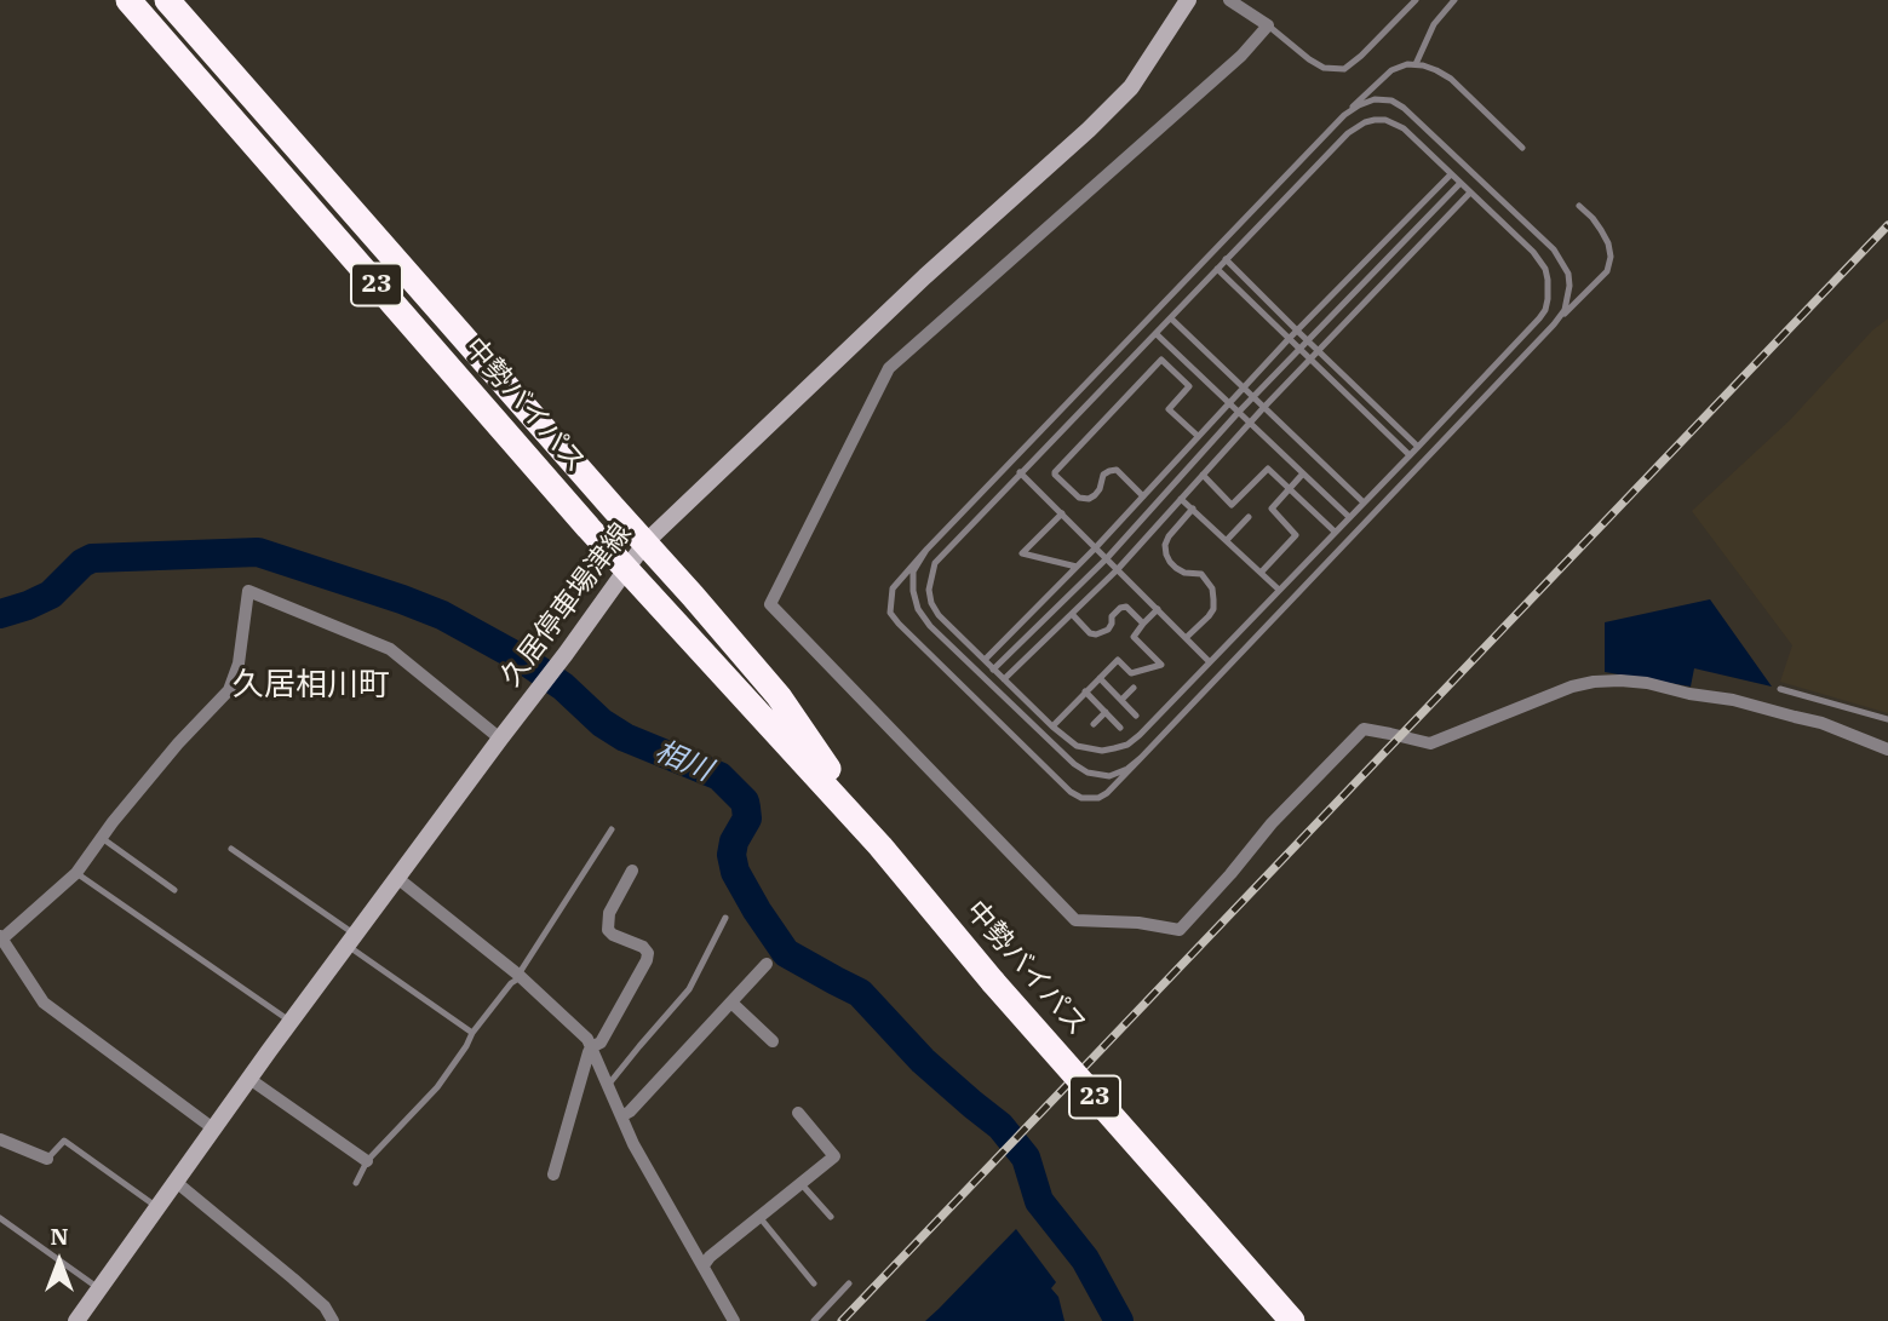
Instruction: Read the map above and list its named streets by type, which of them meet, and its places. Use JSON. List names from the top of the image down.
{
  "streets": {
    "highway": ["23", "中勢バイパス"],
    "main road": ["久居停車場津線"]
  },
  "crossings": [
    ["中勢バイパス", "久居停車場津線"]
  ],
  "districts": ["久居相川町"],
  "water": ["相川"],
  "north": "top"
}
